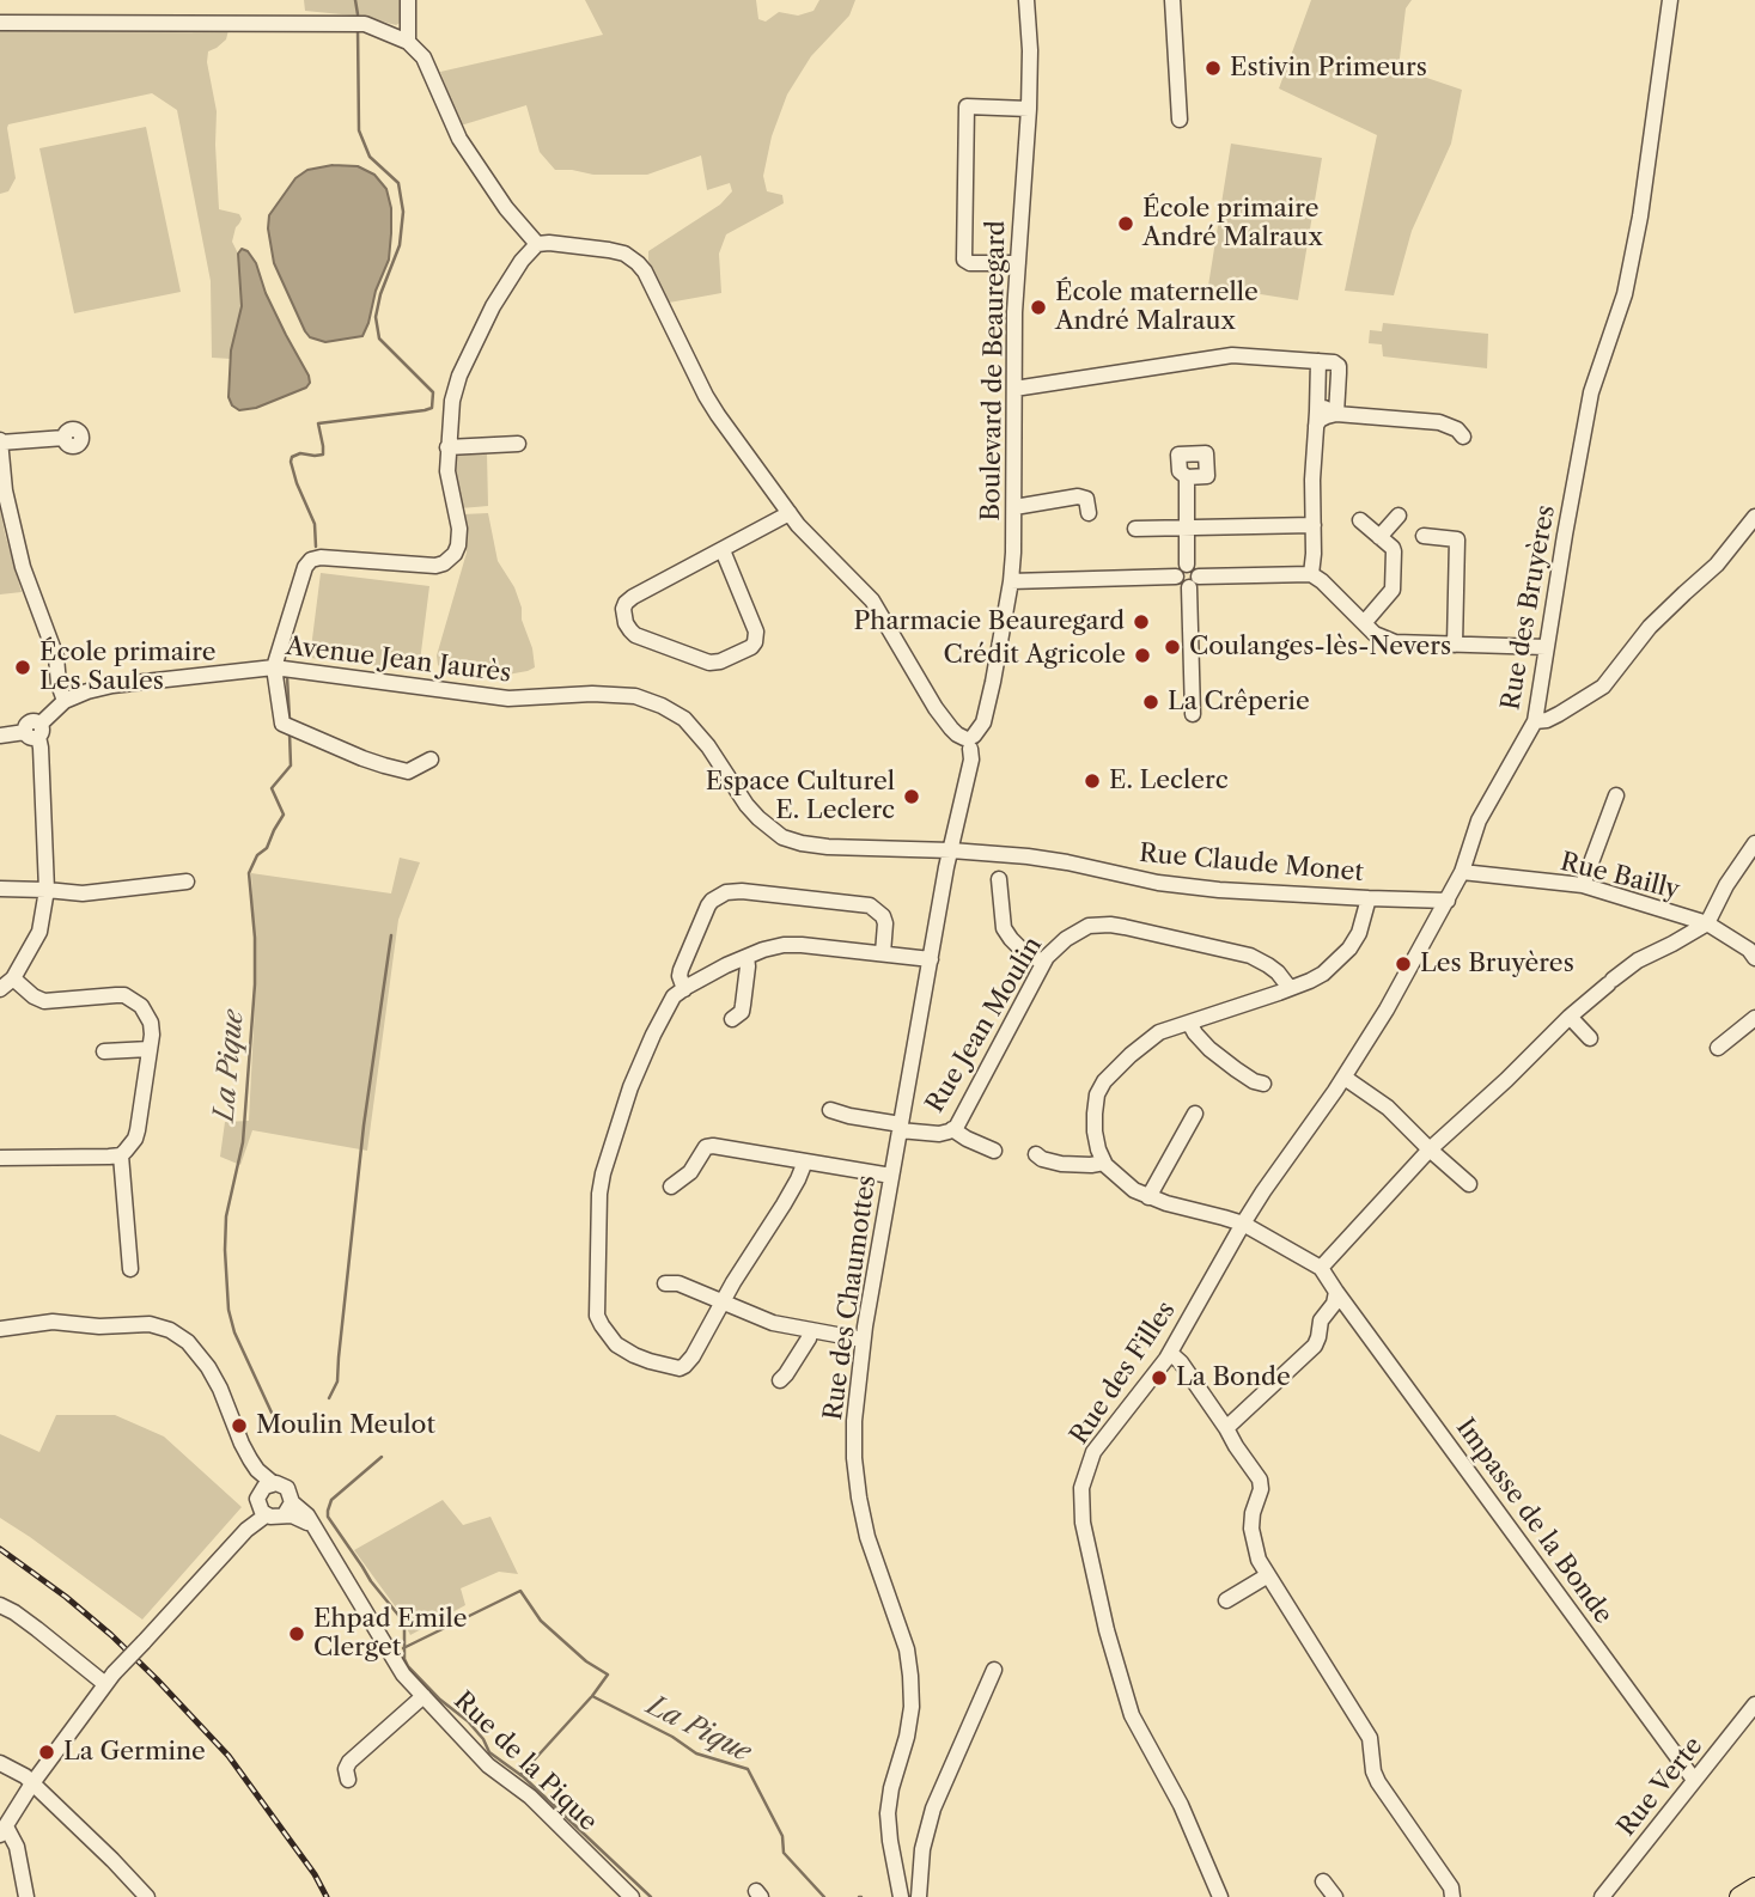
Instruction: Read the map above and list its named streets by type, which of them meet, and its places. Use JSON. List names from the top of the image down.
{
  "streets": {
    "street": [
      "Boulevard de Beauregard",
      "Rue des Bruyères",
      "Avenue Jean Jaurès",
      "Rue Claude Monet",
      "Rue Bailly",
      "Rue Jean Moulin",
      "Rue des Chaumottes",
      "Rue des Filles",
      "Impasse de la Bonde",
      "Rue de la Pique",
      "Rue Verte"
    ]
  },
  "crossings": [
    ["Boulevard de Beauregard", "Avenue Jean Jaurès"],
    ["Boulevard de Beauregard", "Rue Claude Monet"],
    ["Boulevard de Beauregard", "Rue des Chaumottes"],
    ["Rue des Bruyères", "Rue Bailly"],
    ["Rue des Bruyères", "Rue des Filles"],
    ["Avenue Jean Jaurès", "Rue Claude Monet"],
    ["Avenue Jean Jaurès", "Rue des Chaumottes"],
    ["Rue Claude Monet", "Rue des Chaumottes"],
    ["Rue Claude Monet", "Rue des Filles"],
    ["Rue Bailly", "Rue des Filles"],
    ["Rue Jean Moulin", "Rue des Chaumottes"],
    ["Impasse de la Bonde", "Rue Verte"]
  ],
  "water": ["La Pique"],
  "places": [
    "Estivin Primeurs",
    "École primaire André Malraux",
    "École maternelle André Malraux",
    "Pharmacie Beauregard",
    "Coulanges-lès-Nevers",
    "Crédit Agricole",
    "École primaire Les Saules",
    "La Crêperie",
    "E. Leclerc",
    "Espace Culturel E. Leclerc",
    "Les Bruyères",
    "La Bonde",
    "Moulin Meulot",
    "Ehpad Emile Clerget",
    "La Germine"
  ]
}
